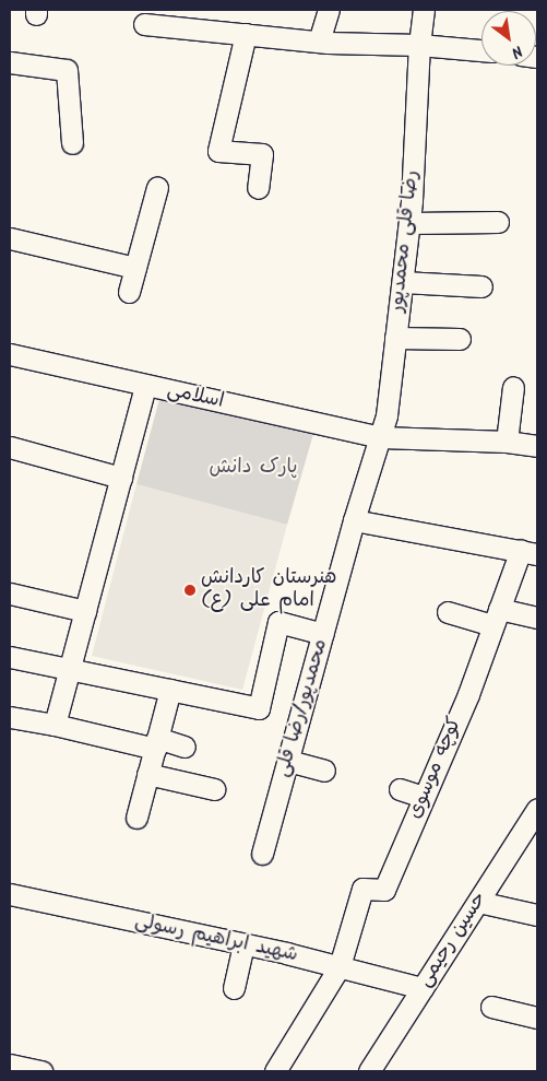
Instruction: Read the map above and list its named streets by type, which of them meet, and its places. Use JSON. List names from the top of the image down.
{
  "streets": {
    "street": [
      "رضا قلی محمدپور",
      "اسلامی",
      "محمدپور/رضا قلی",
      "کوچه موسوی",
      "شهید ابراهیم رسولی",
      "حسین رحیمی"
    ]
  },
  "crossings": [
    ["رضا قلی محمدپور", "اسلامی"],
    ["رضا قلی محمدپور", "محمدپور/رضا قلی"],
    ["اسلامی", "محمدپور/رضا قلی"],
    ["کوچه موسوی", "شهید ابراهیم رسولی"],
    ["شهید ابراهیم رسولی", "حسین رحیمی"]
  ],
  "parks": ["پارک دانش"],
  "places": ["هنرستان کاردانش امام علی (ع)"],
  "north": "bottom right"
}
